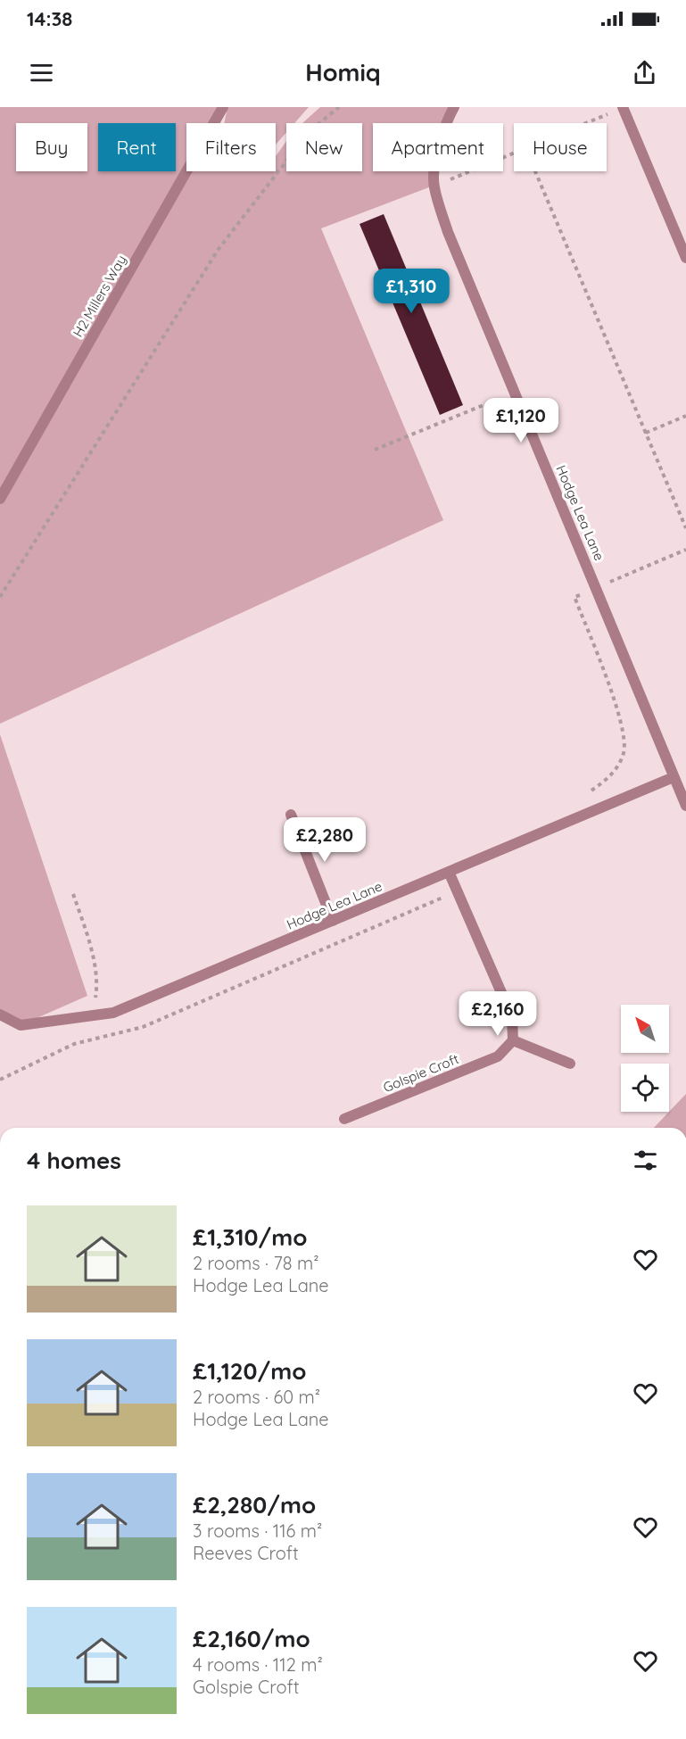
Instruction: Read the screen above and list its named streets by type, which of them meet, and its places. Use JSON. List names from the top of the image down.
{
  "streets": {
    "street": ["H2 Millers Way", "Hodge Lea Lane", "Golspie Croft"]
  },
  "north": "top left",
  "page": {
    "status": "14:38",
    "header": "Homiq",
    "chip": [
      "Buy",
      "Rent",
      "Filters",
      "New",
      "Apartment",
      "House"
    ],
    "price": [
      "£1,310",
      "£1,120",
      "£2,280",
      "£2,160"
    ],
    "heading": "4 homes",
    "list": [
      {
        "name": "£1,310/mo",
        "note": "2 rooms · 78 m² · Hodge Lea Lane"
      },
      {
        "name": "£1,120/mo",
        "note": "2 rooms · 60 m² · Hodge Lea Lane"
      },
      {
        "name": "£2,280/mo",
        "note": "3 rooms · 116 m² · Reeves Croft"
      },
      {
        "name": "£2,160/mo",
        "note": "4 rooms · 112 m² · Golspie Croft"
      }
    ]
  }
}
